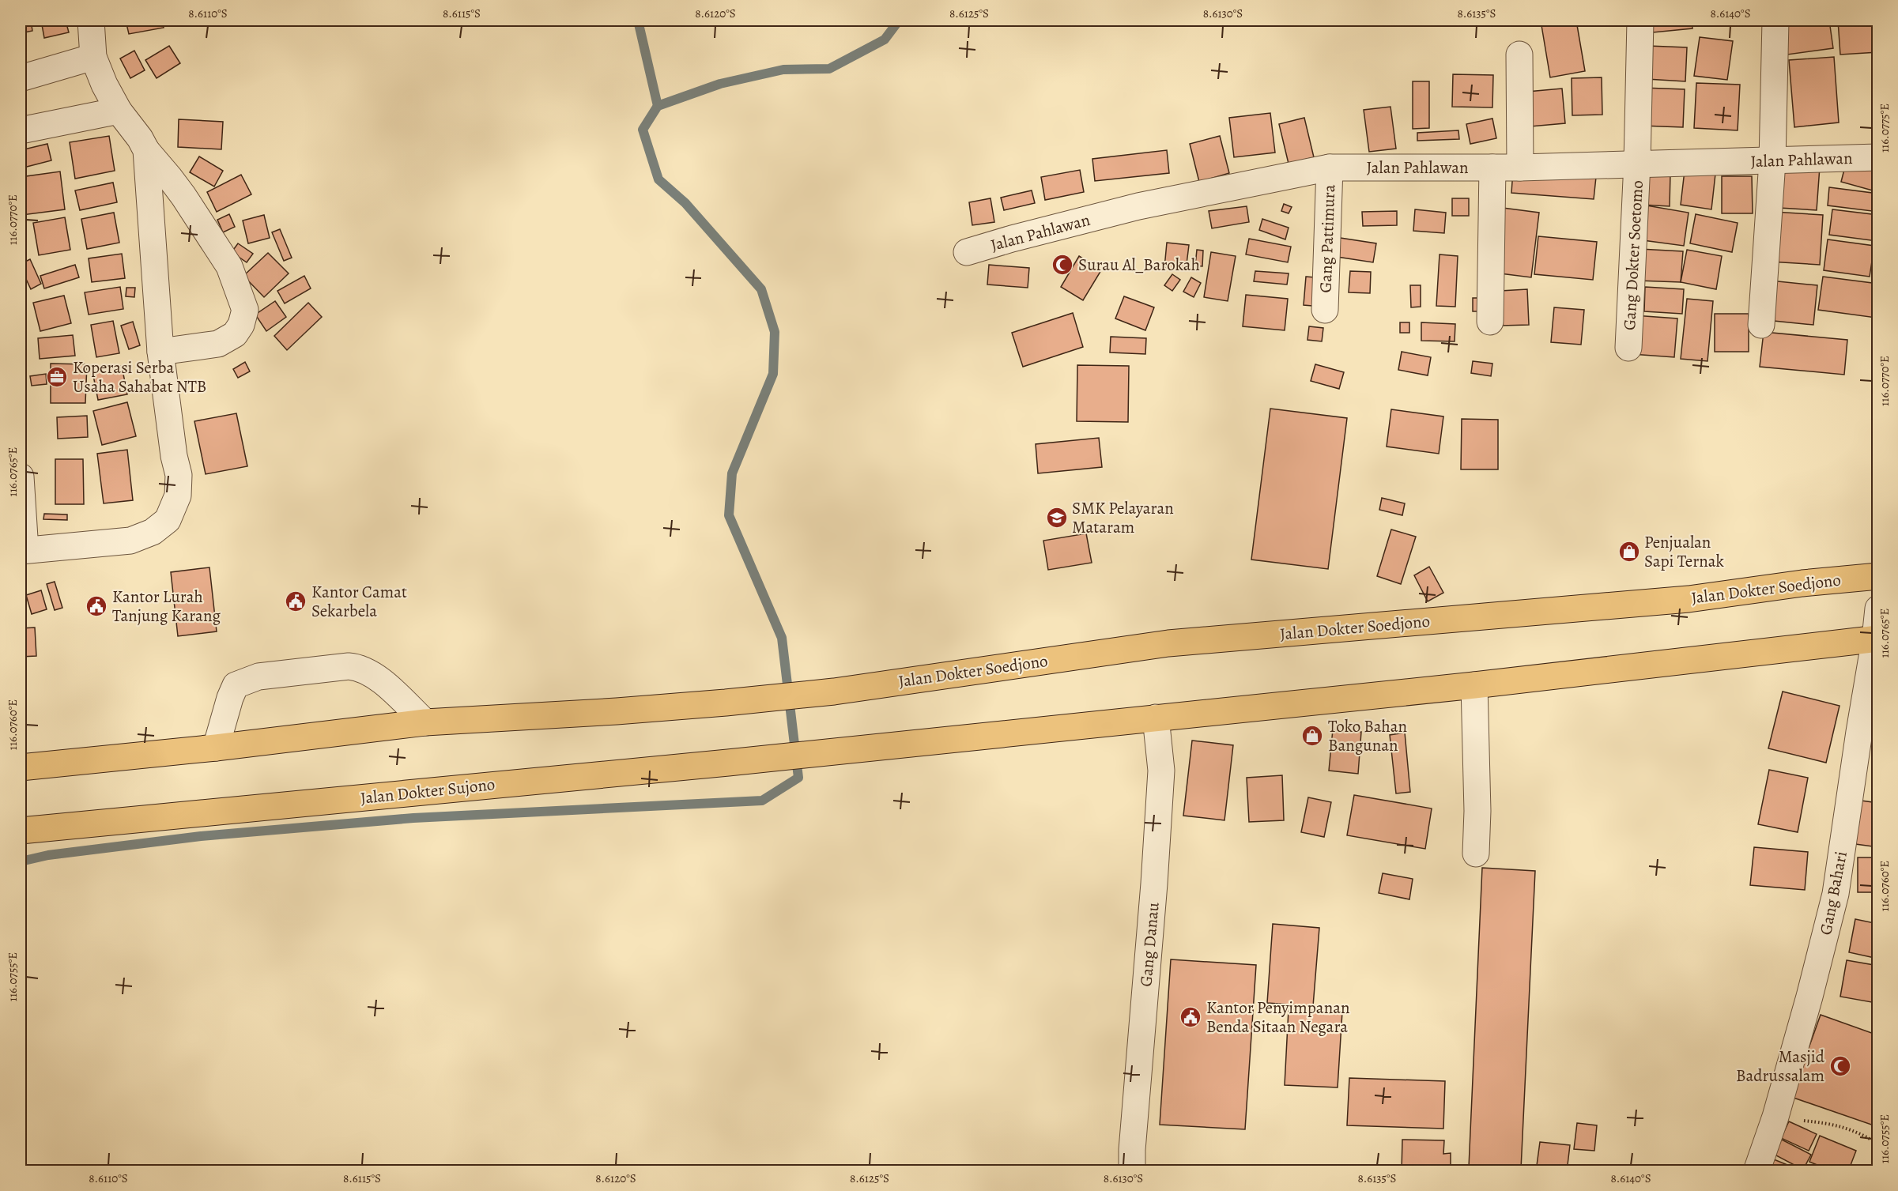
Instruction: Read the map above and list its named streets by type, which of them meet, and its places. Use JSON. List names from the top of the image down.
{
  "streets": {
    "highway": ["Jalan Dokter Soedjono", "Jalan Dokter Sujono"],
    "street": [
      "Jalan Pahlawan",
      "Gang Pattimura",
      "Gang Dokter Soetomo",
      "Gang Bahari",
      "Gang Danau"
    ]
  },
  "crossings": [
    ["Jalan Pahlawan", "Gang Pattimura"],
    ["Jalan Pahlawan", "Gang Dokter Soetomo"],
    ["Jalan Dokter Sujono", "Gang Danau"]
  ],
  "places": {
    "mosque": ["Surau Al_Barokah", "Masjid Badrussalam"],
    "office": ["Koperasi Serba Usaha Sahabat NTB"],
    "school or university": ["SMK Pelayaran Mataram"],
    "shop": ["Penjualan Sapi Ternak", "Toko Bahan Bangunan"],
    "public building": ["Kantor Camat Sekarbela", "Kantor Lurah Tanjung Karang", "Kantor Penyimpanan Benda Sitaan Negara"]
  },
  "coordinates": [
    "8.6110°S",
    "8.6115°S",
    "8.6120°S",
    "8.6125°S",
    "8.6130°S",
    "8.6135°S",
    "8.6140°S",
    "116.0775°E",
    "116.0770°E",
    "116.0765°E",
    "116.0760°E",
    "116.0755°E"
  ]
}
